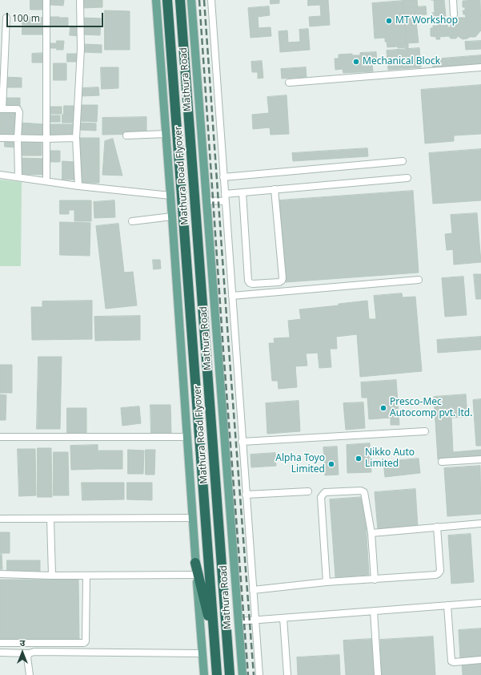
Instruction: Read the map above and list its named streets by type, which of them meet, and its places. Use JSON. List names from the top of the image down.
{
  "streets": {
    "highway": ["Mathura Road", "Mathura Road Flyover"]
  },
  "crossings": [
    ["Mathura Road", "Mathura Road Flyover"]
  ],
  "places": [
    "MT Workshop",
    "Mechanical Block",
    "Presco-Mec Autocomp pvt. ltd.",
    "Nikko Auto Limited",
    "Alpha Toyo Limited"
  ],
  "scale_bar": "100 m",
  "north": "top"
}
